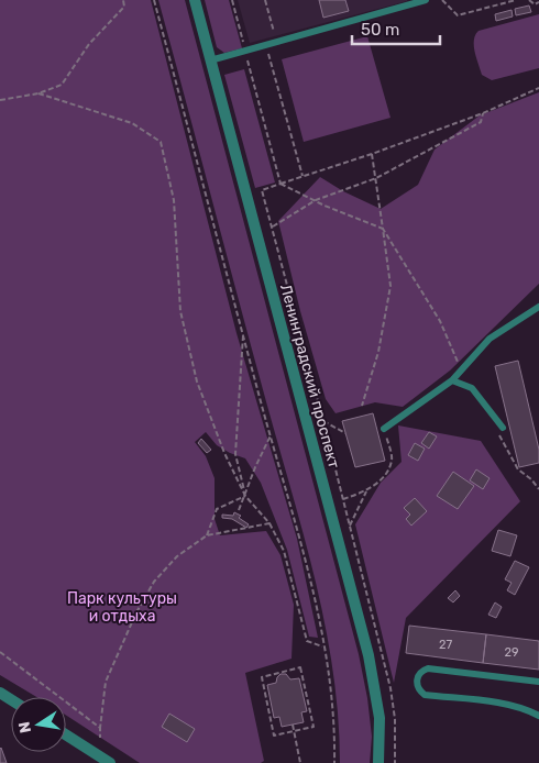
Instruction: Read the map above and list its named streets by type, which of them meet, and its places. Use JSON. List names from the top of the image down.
{
  "streets": {
    "street": ["Ленинградский проспект"]
  },
  "parks": ["Парк культуры и отдыха"],
  "house_numbers": ["27", "29"],
  "scale_bar": "50 m",
  "north": "left"
}
